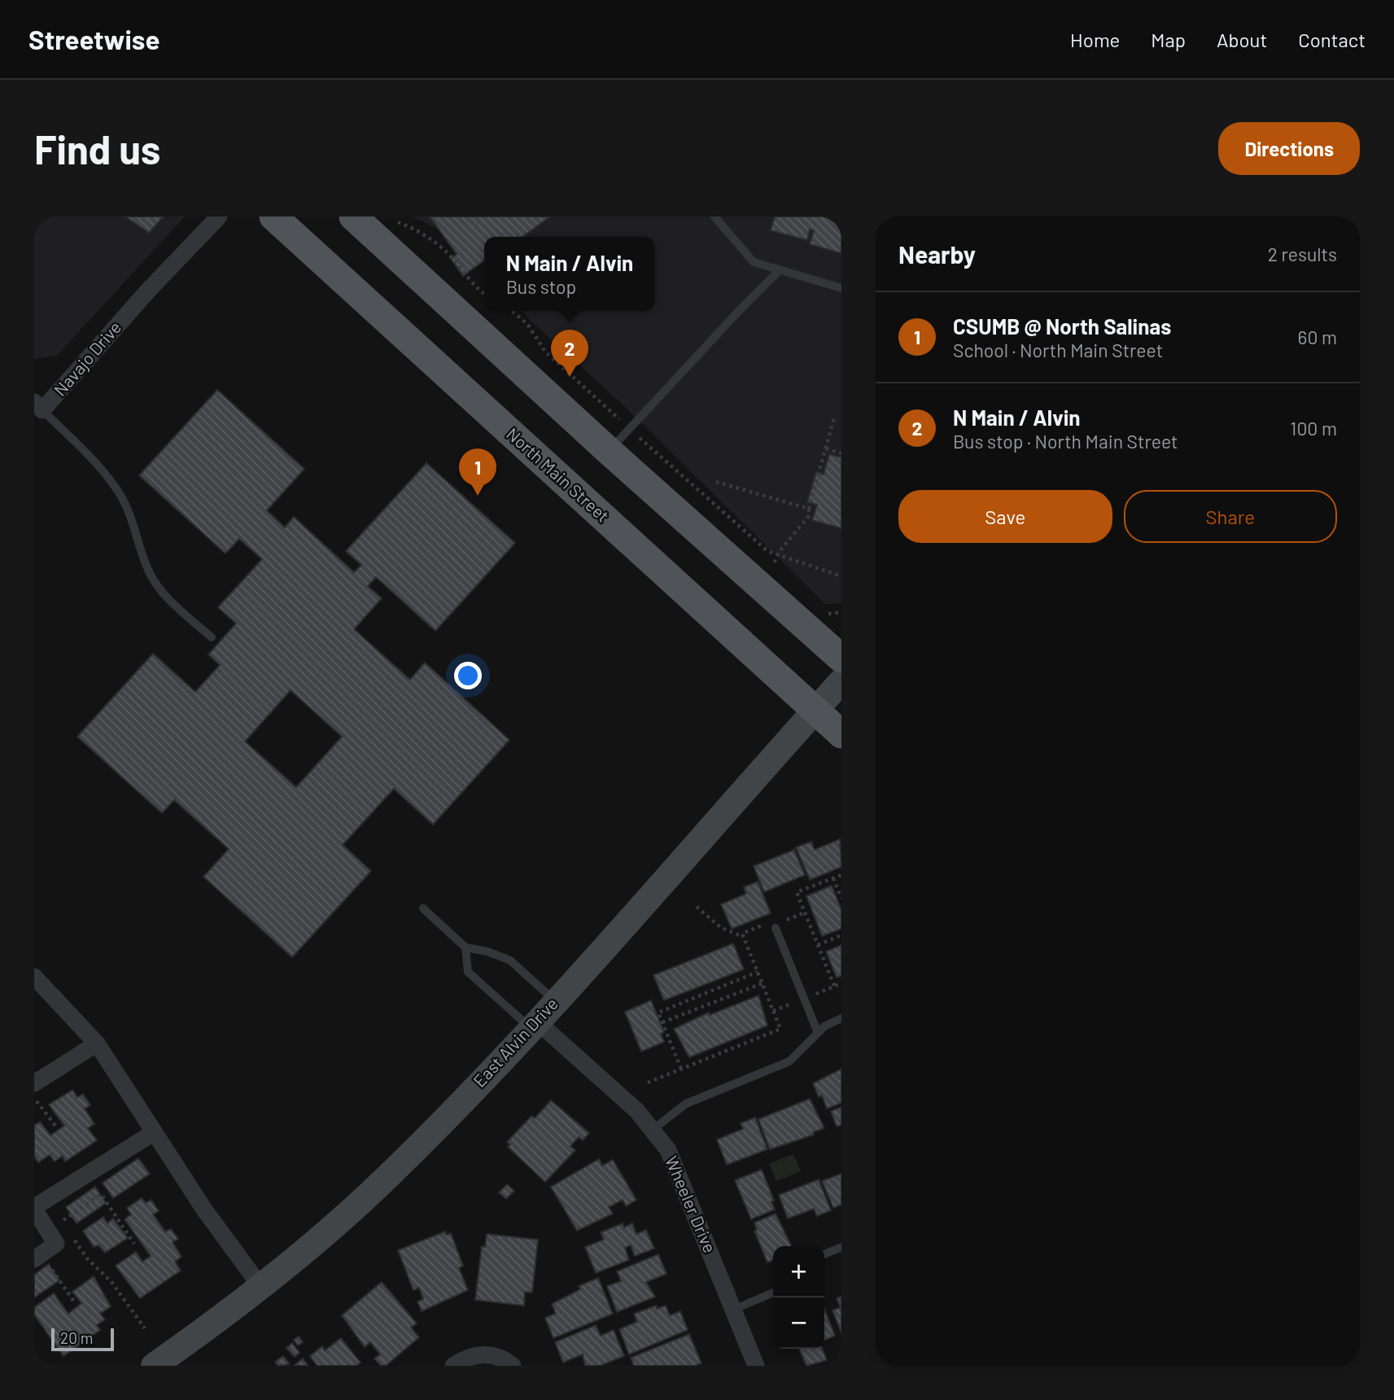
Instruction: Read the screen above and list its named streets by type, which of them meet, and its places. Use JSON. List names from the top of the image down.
{
  "streets": {
    "main road": ["North Main Street", "East Alvin Drive"],
    "street": ["Navajo Drive", "Wheeler Drive"]
  },
  "crossings": [
    ["North Main Street", "East Alvin Drive"],
    ["East Alvin Drive", "Wheeler Drive"]
  ],
  "scale_bar": "20 m",
  "page": {
    "header": "Streetwise",
    "nav": [
      "Home",
      "Map",
      "About",
      "Contact"
    ],
    "buttons": [
      "Directions",
      ["Save", "Share"]
    ],
    "title": "Find us",
    "heading": ["Nearby", "2 results"],
    "popup": ["N Main / Alvin", "Bus stop"],
    "list": [
      {
        "mark": "1",
        "name": "CSUMB @ North Salinas",
        "note": "School · North Main Street",
        "value": "60 m"
      },
      {
        "mark": "2",
        "name": "N Main / Alvin",
        "note": "Bus stop · North Main Street",
        "value": "100 m"
      }
    ],
    "pins": ["2", "1"],
    "map_buttons": ["+", "−"],
    "scale": "20 m"
  }
}
